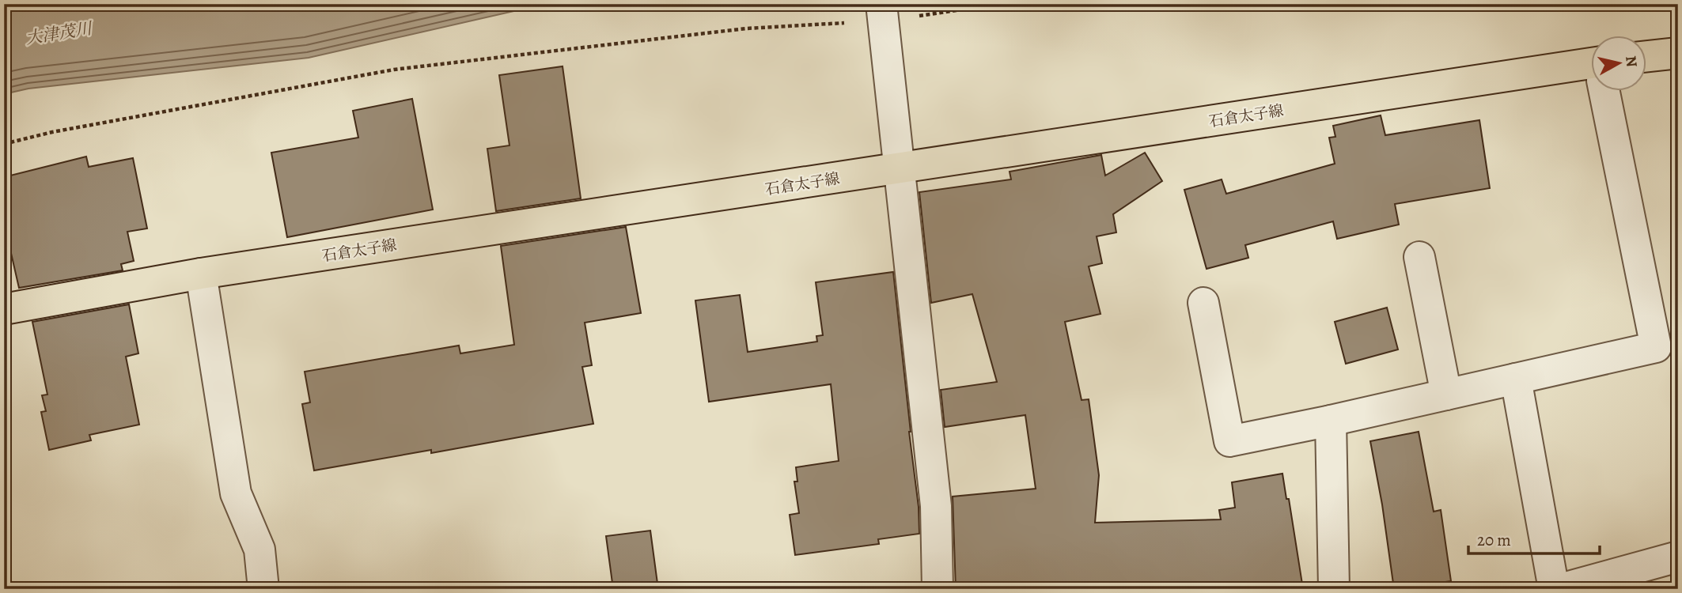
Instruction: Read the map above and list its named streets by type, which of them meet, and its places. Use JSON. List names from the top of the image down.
{
  "streets": {
    "main road": ["石倉太子線"]
  },
  "water": ["大津茂川"],
  "scale_bar": "20 m",
  "north": "right"
}
